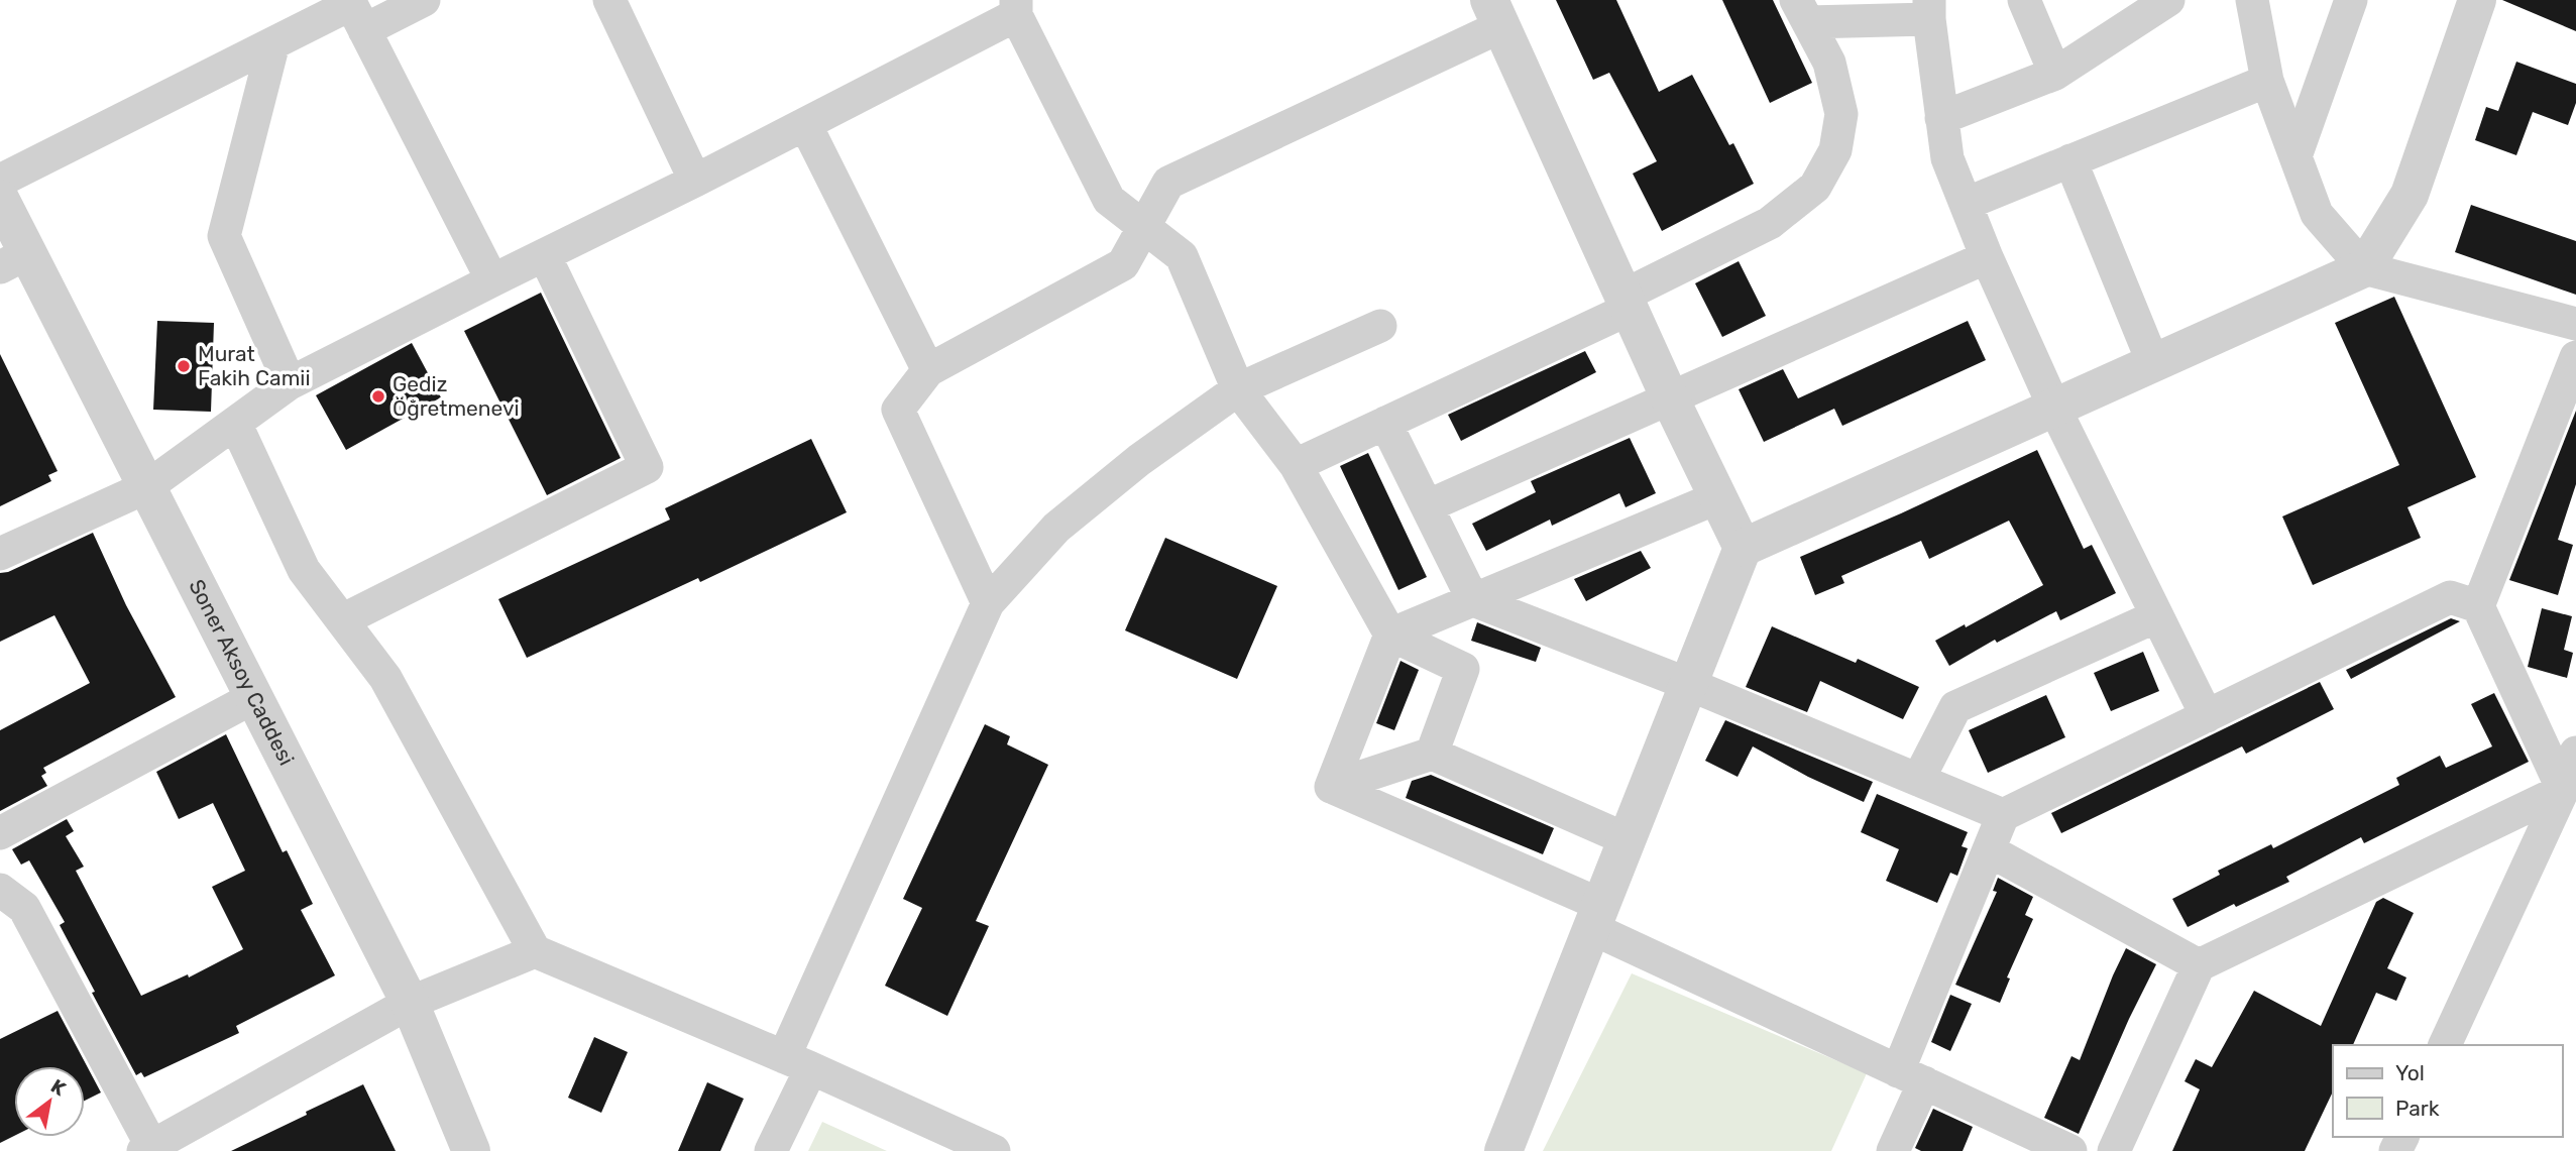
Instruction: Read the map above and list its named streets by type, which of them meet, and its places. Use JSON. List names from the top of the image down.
{
  "streets": {
    "street": ["Soner Aksoy Caddesi"]
  },
  "places": ["Murat Fakih Camii", "Gediz Öğretmenevi"],
  "legend": ["Yol", "Park"],
  "north": "top right"
}
